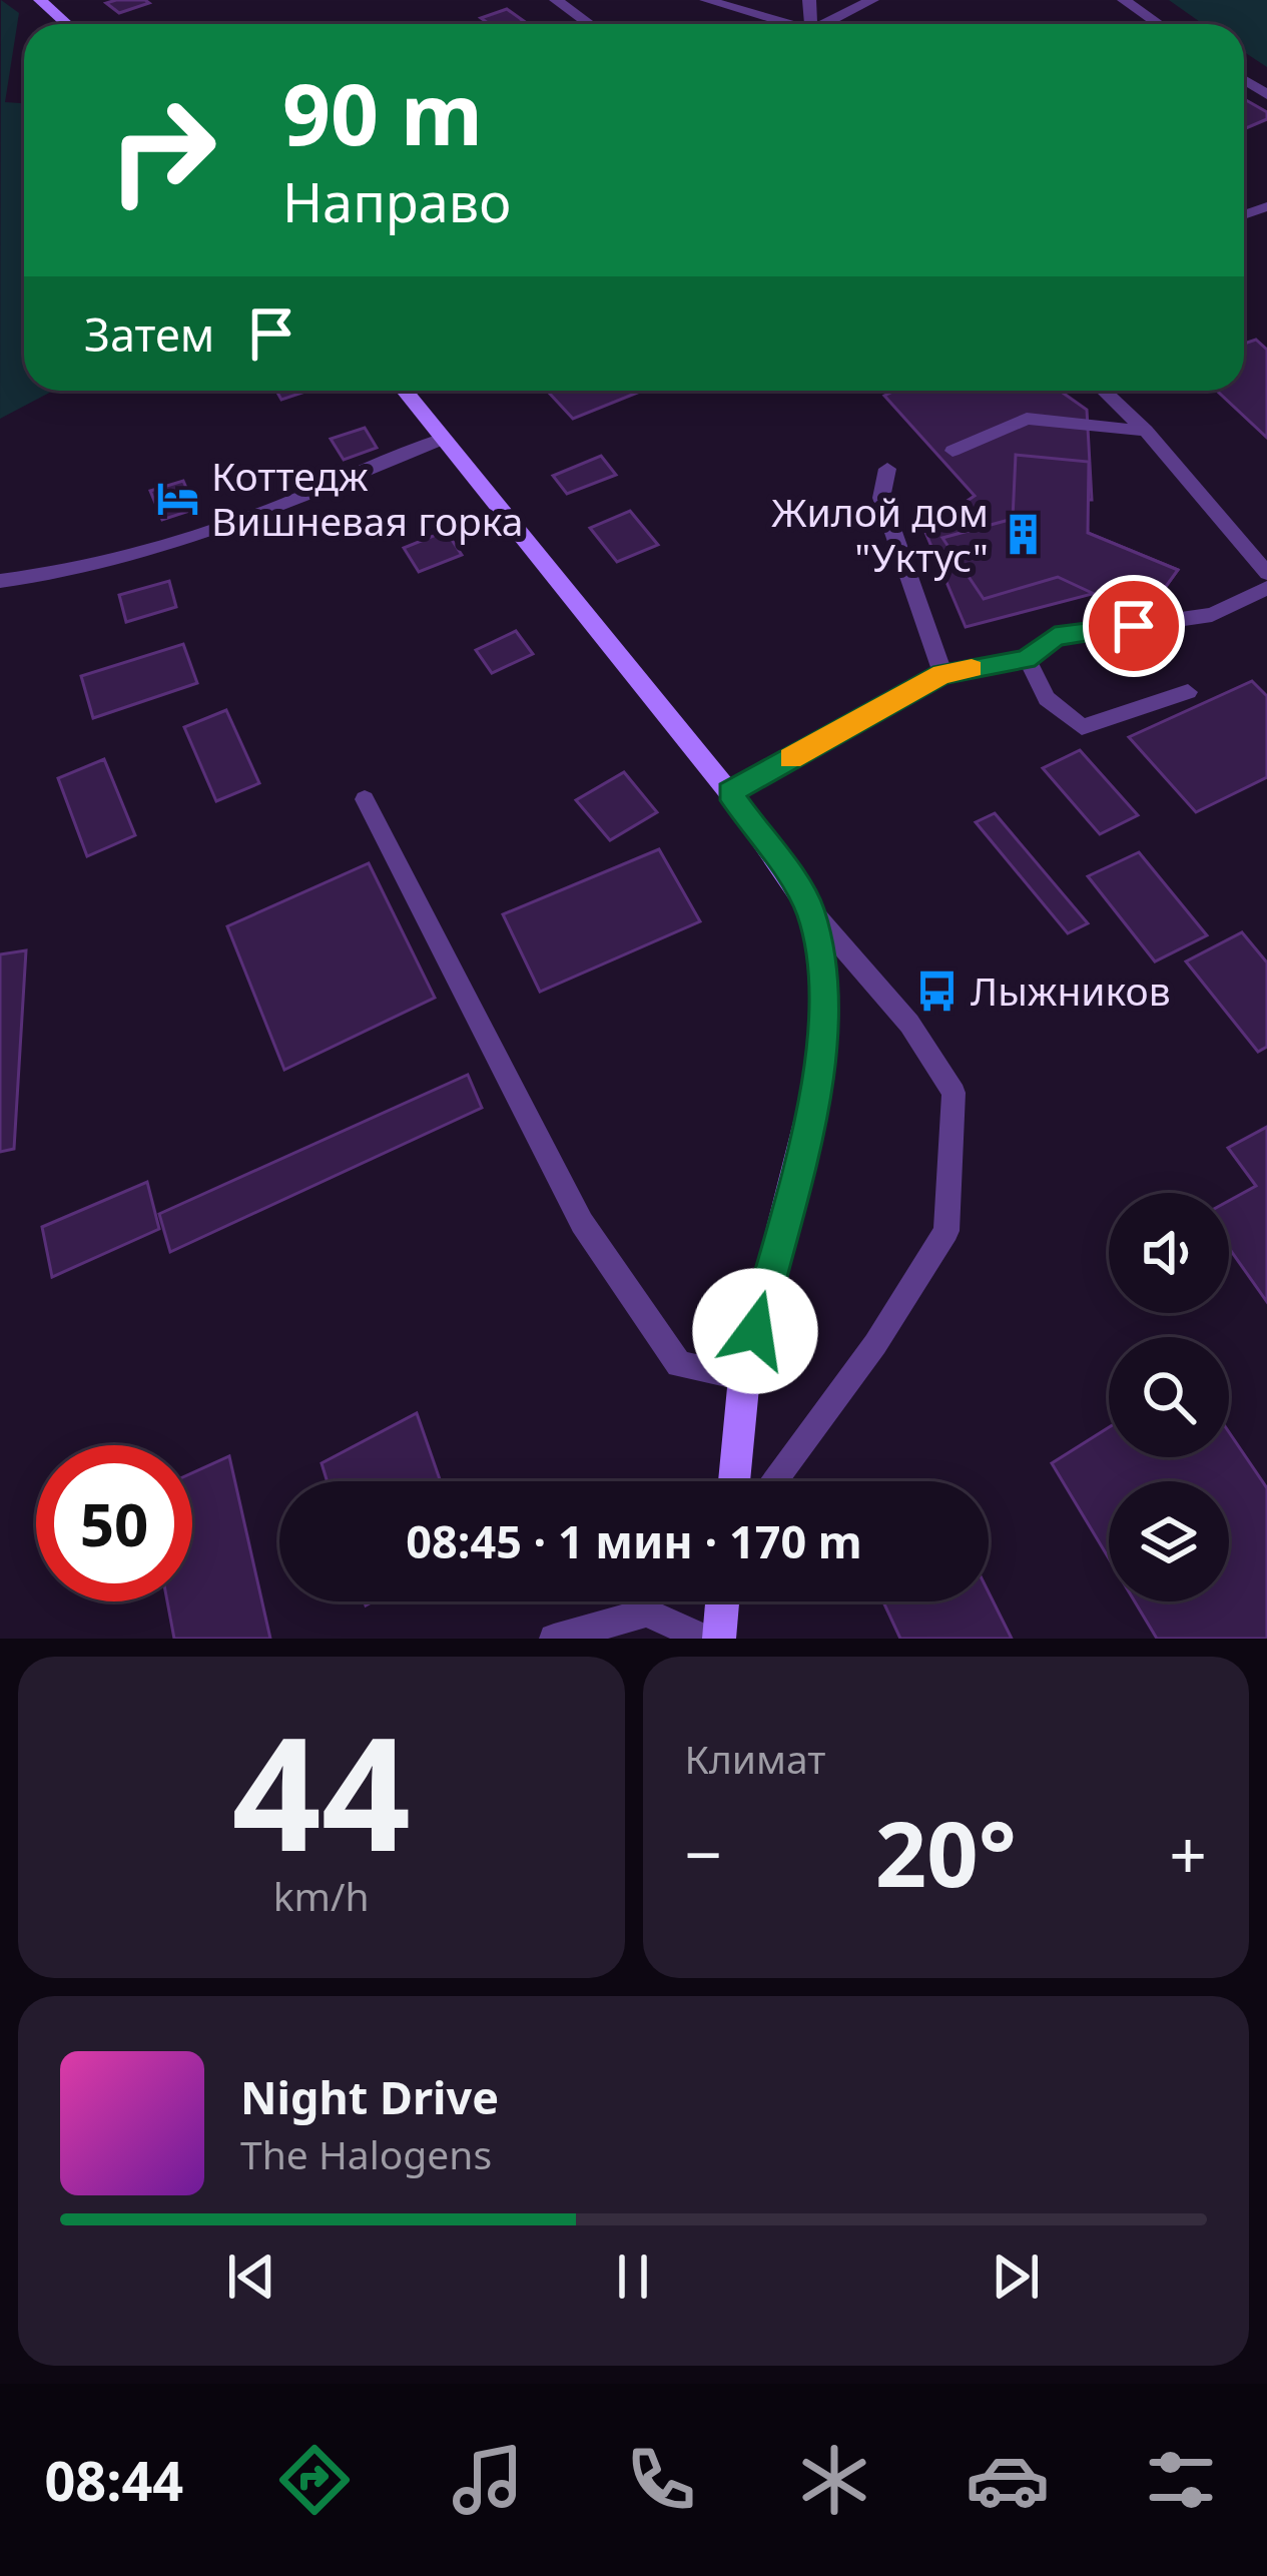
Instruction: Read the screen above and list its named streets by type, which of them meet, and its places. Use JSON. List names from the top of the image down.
{
  "places": {
    "hotel": ["Коттедж Вишневая горка"],
    "building": ["Жилой дом \"Уктус\""],
    "bus stop": ["Лыжников"]
  },
  "page": {
    "turn": ["90 m", "Направо"],
    "then": "Затем",
    "limit": "50",
    "trip": "08:45 · 1 мин · 170 m",
    "tile": [
      ["44", "km/h"],
      "Климат"
    ],
    "heat": ["−", "20°", "+"],
    "song": ["Night Drive", "The Halogens"],
    "tabs": "08:44"
  }
}
